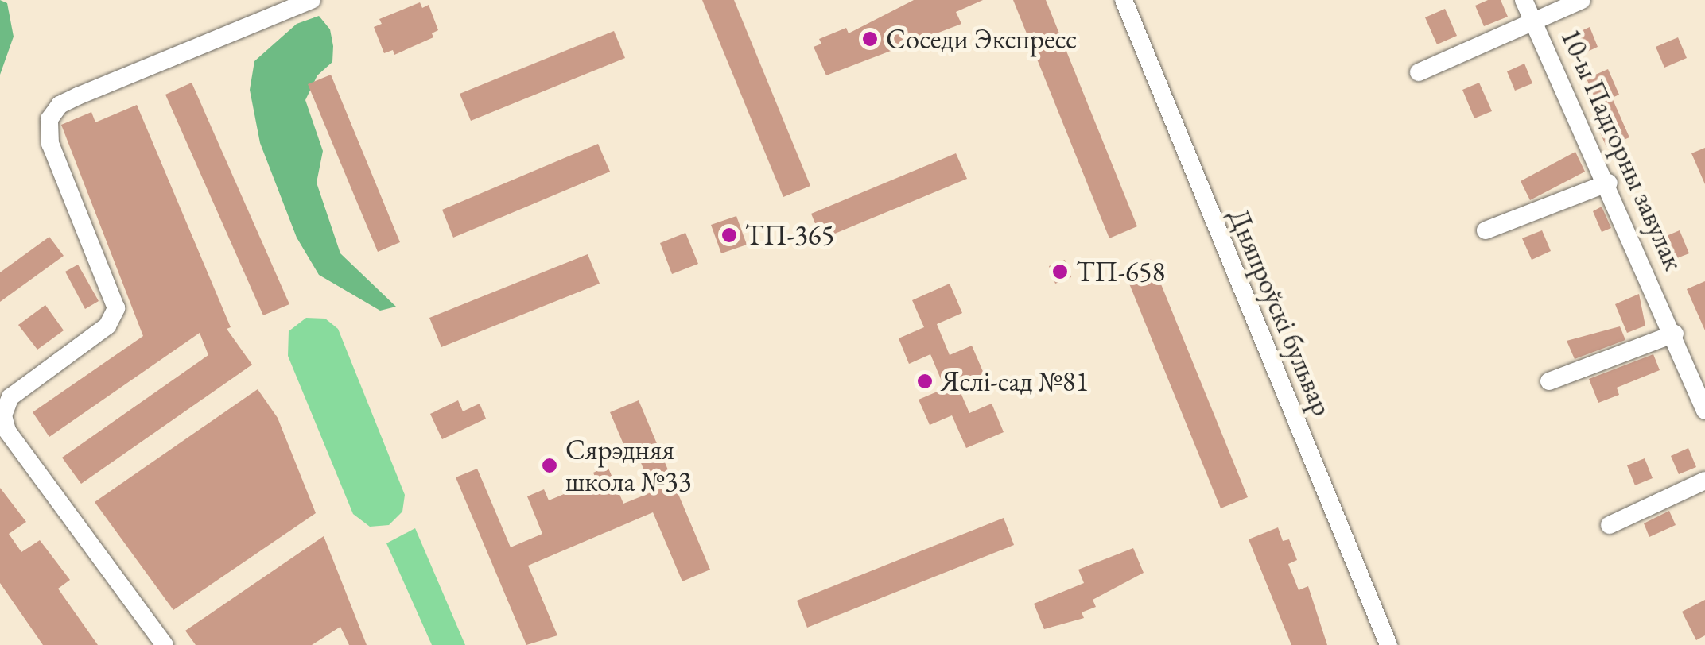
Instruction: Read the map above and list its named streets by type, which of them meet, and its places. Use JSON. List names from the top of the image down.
{
  "streets": {
    "street": ["10-ы Падгорны завулак", "Дняпроўскі бульвар"]
  },
  "places": [
    "Соседи Экспресс",
    "ТП-365",
    "ТП-658",
    "Яслі-сад №81",
    "Сярэдняя школа №33"
  ]
}
